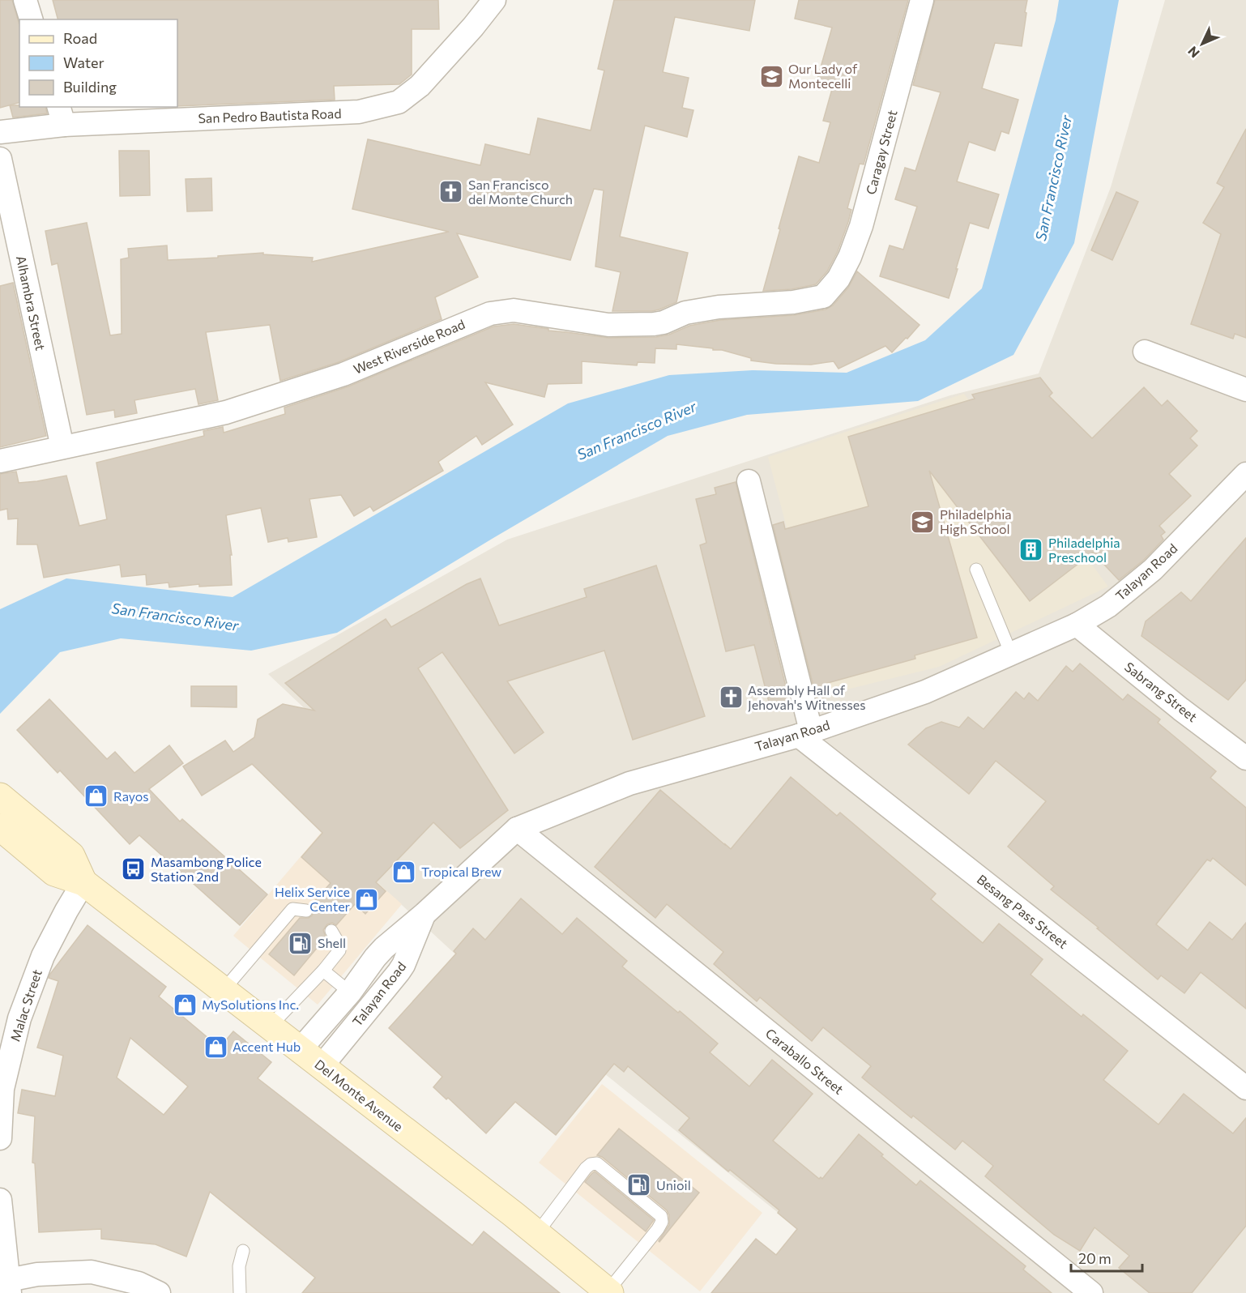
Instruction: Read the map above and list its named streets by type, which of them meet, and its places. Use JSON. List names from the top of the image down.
{
  "streets": {
    "main road": ["Del Monte Avenue"],
    "street": [
      "San Pedro Bautista Road",
      "Caragay Street",
      "Alhambra Street",
      "West Riverside Road",
      "Talayan Road",
      "Sabrang Street",
      "Besang Pass Street",
      "Malac Street",
      "Caraballo Street"
    ]
  },
  "crossings": [
    ["Caragay Street", "West Riverside Road"],
    ["Alhambra Street", "West Riverside Road"],
    ["Talayan Road", "Sabrang Street"],
    ["Talayan Road", "Besang Pass Street"],
    ["Talayan Road", "Caraballo Street"],
    ["Talayan Road", "Del Monte Avenue"],
    ["Malac Street", "Del Monte Avenue"]
  ],
  "water": ["San Francisco River"],
  "places": {
    "school or university": ["Our Lady of Montecelli", "Philadelphia High School"],
    "church": ["San Francisco del Monte Church", "Assembly Hall of Jehovah's Witnesses"],
    "building": ["Philadelphia Preschool"],
    "shop": [
      "Rayos",
      "Tropical Brew",
      "Helix Service Center",
      "MySolutions Inc.",
      "Accent Hub"
    ],
    "bus stop": ["Masambong Police Station 2nd"],
    "fuel station": ["Shell", "Unioil"]
  },
  "legend": ["Road", "Water", "Building"],
  "scale_bar": "20 m",
  "north": "bottom left"
}
